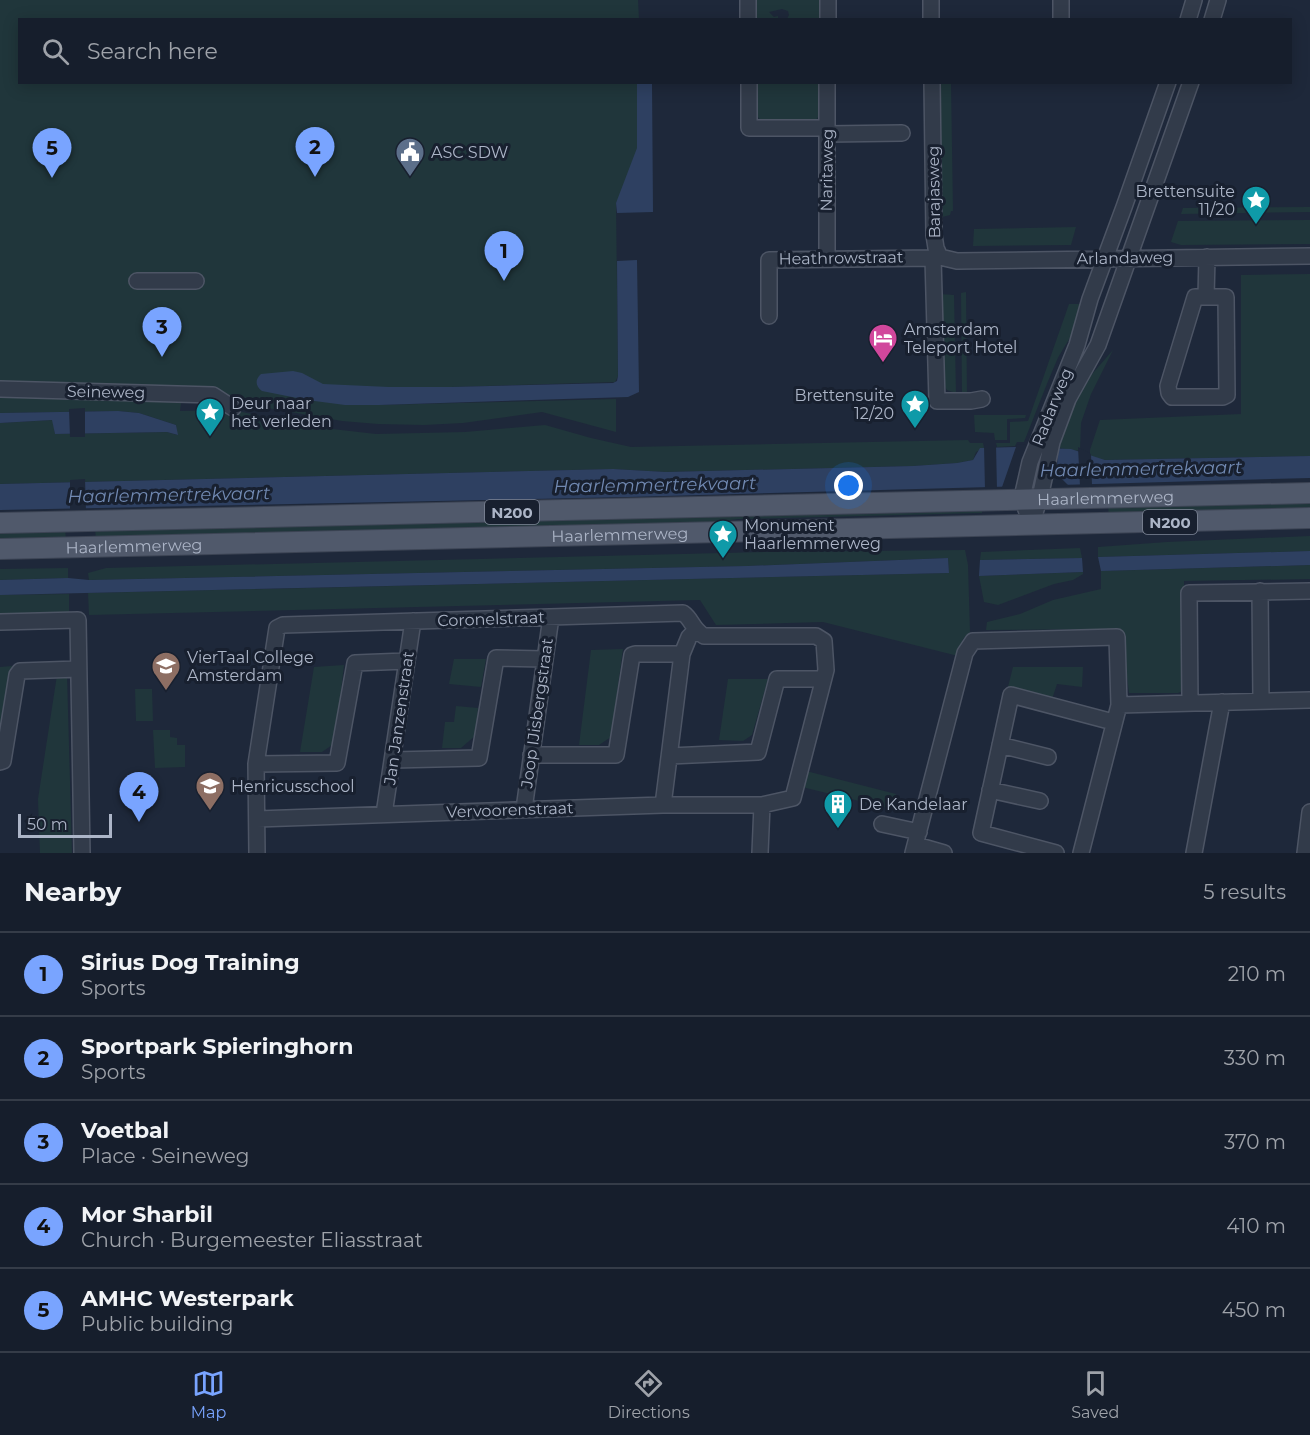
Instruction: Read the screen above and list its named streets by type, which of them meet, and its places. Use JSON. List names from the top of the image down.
{
  "streets": {
    "main road": ["Haarlemmerweg", "N200"],
    "street": [
      "Naritaweg",
      "Barajasweg",
      "Heathrowstraat",
      "Arlandaweg",
      "Seineweg",
      "Radarweg",
      "Coronelstraat",
      "Joop IJisbergstraat",
      "Jan Janzenstraat",
      "Vervoorenstraat"
    ]
  },
  "crossings": [
    ["Naritaweg", "Heathrowstraat"],
    ["Barajasweg", "Heathrowstraat"],
    ["Barajasweg", "Arlandaweg"],
    ["Heathrowstraat", "Arlandaweg"],
    ["Arlandaweg", "Radarweg"],
    ["Radarweg", "Haarlemmerweg"],
    ["Coronelstraat", "Joop IJisbergstraat"],
    ["Coronelstraat", "Jan Janzenstraat"],
    ["Joop IJisbergstraat", "Vervoorenstraat"],
    ["Jan Janzenstraat", "Vervoorenstraat"]
  ],
  "water": ["Haarlemmertrekvaart"],
  "places": {
    "public building": ["ASC SDW"],
    "place": [
      "Brettensuite 11/20",
      "Brettensuite 12/20",
      "Deur naar het verleden",
      "Monument Haarlemmerweg"
    ],
    "hotel": ["Amsterdam Teleport Hotel"],
    "school or university": ["VierTaal College Amsterdam", "Henricusschool"],
    "building": ["De Kandelaar"]
  },
  "scale_bar": "50 m",
  "page": {
    "search": "Search here",
    "pins": [
      "2",
      "5",
      "1",
      "3",
      "4"
    ],
    "scale": "50 m",
    "heading": ["Nearby", "5 results"],
    "list": [
      {
        "mark": "1",
        "name": "Sirius Dog Training",
        "note": "Sports",
        "value": "210 m"
      },
      {
        "mark": "2",
        "name": "Sportpark Spieringhorn",
        "note": "Sports",
        "value": "330 m"
      },
      {
        "mark": "3",
        "name": "Voetbal",
        "note": "Place · Seineweg",
        "value": "370 m"
      },
      {
        "mark": "4",
        "name": "Mor Sharbil",
        "note": "Church · Burgemeester Eliasstraat",
        "value": "410 m"
      },
      {
        "mark": "5",
        "name": "AMHC Westerpark",
        "note": "Public building",
        "value": "450 m"
      }
    ],
    "nav": ["Map", "Directions", "Saved"]
  }
}
